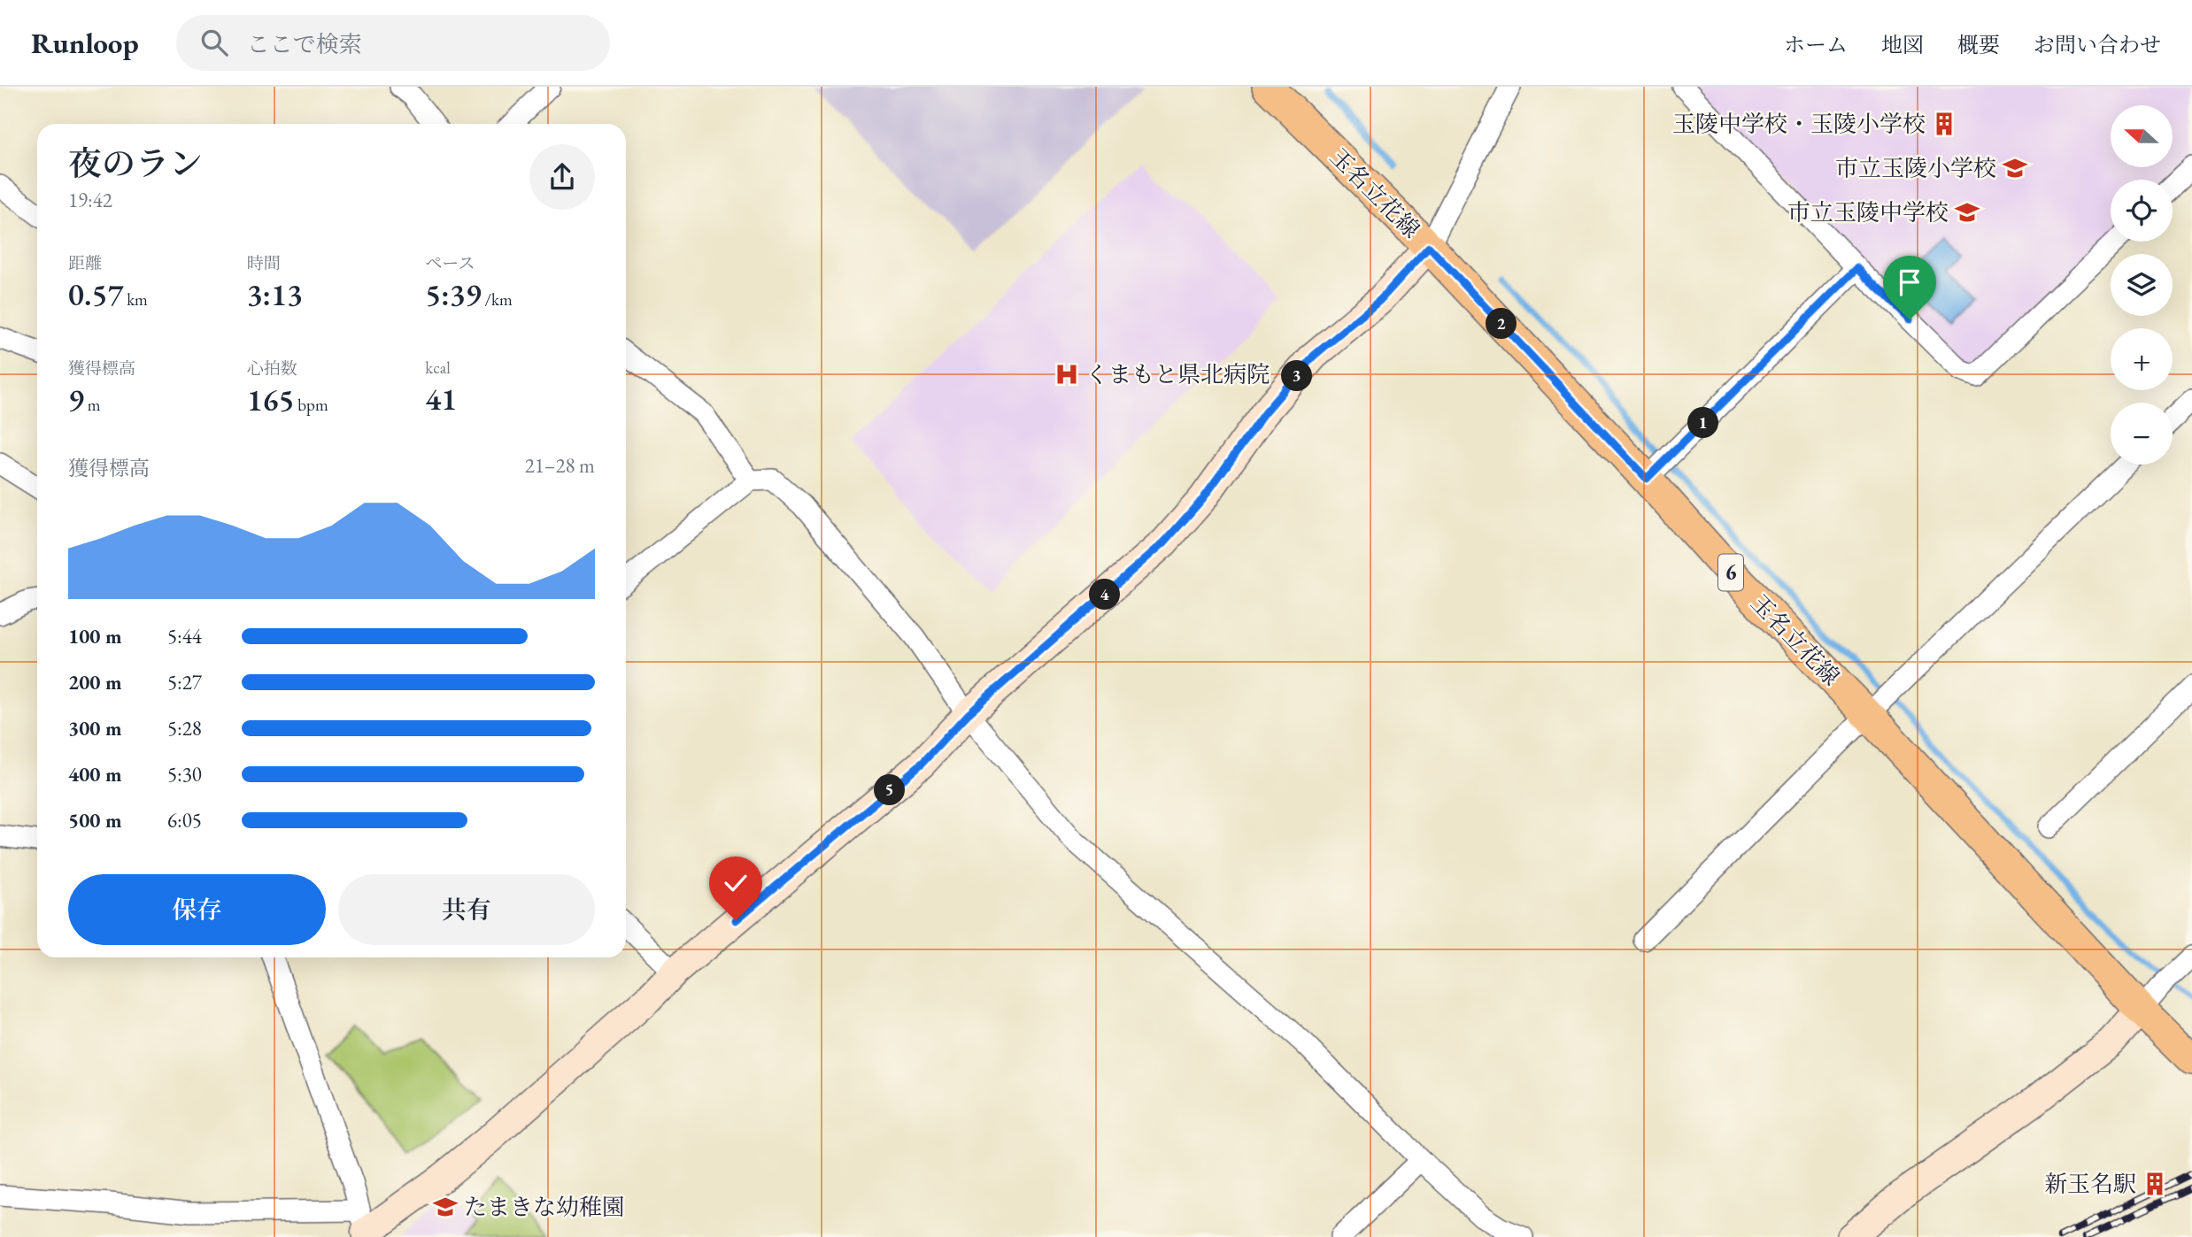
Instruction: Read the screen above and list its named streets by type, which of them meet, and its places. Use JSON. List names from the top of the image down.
{
  "streets": {
    "main road": ["玉名立花線", "6"]
  },
  "places": {
    "building": ["玉陵中学校・玉陵小学校", "新玉名駅"],
    "school or university": ["市立玉陵小学校", "市立玉陵中学校", "たまきな幼稚園"],
    "hospital": ["くまもと県北病院"]
  },
  "north": "left",
  "page": {
    "header": "Runloop",
    "search": "ここで検索",
    "nav": [
      "ホーム",
      "地図",
      "概要",
      "お問い合わせ"
    ],
    "map_buttons": ["+", "−"],
    "heading": ["夜のラン", "19:42"],
    "stats": [
      ["距離", "0.57 km"],
      ["時間", "3:13"],
      ["ペース", "5:39 /km"],
      ["獲得標高", "9 m"],
      ["心拍数", "165 bpm"],
      ["kcal", "41"]
    ],
    "pins": [
      "2",
      "3",
      "1",
      "4",
      "5"
    ],
    "chart": ["獲得標高", "21–28 m"],
    "list": [
      {
        "name": "100 m",
        "note": "5:44"
      },
      {
        "name": "200 m",
        "note": "5:27"
      },
      {
        "name": "300 m",
        "note": "5:28"
      },
      {
        "name": "400 m",
        "note": "5:30"
      },
      {
        "name": "500 m",
        "note": "6:05"
      }
    ],
    "buttons": ["保存", "共有"]
  }
}
